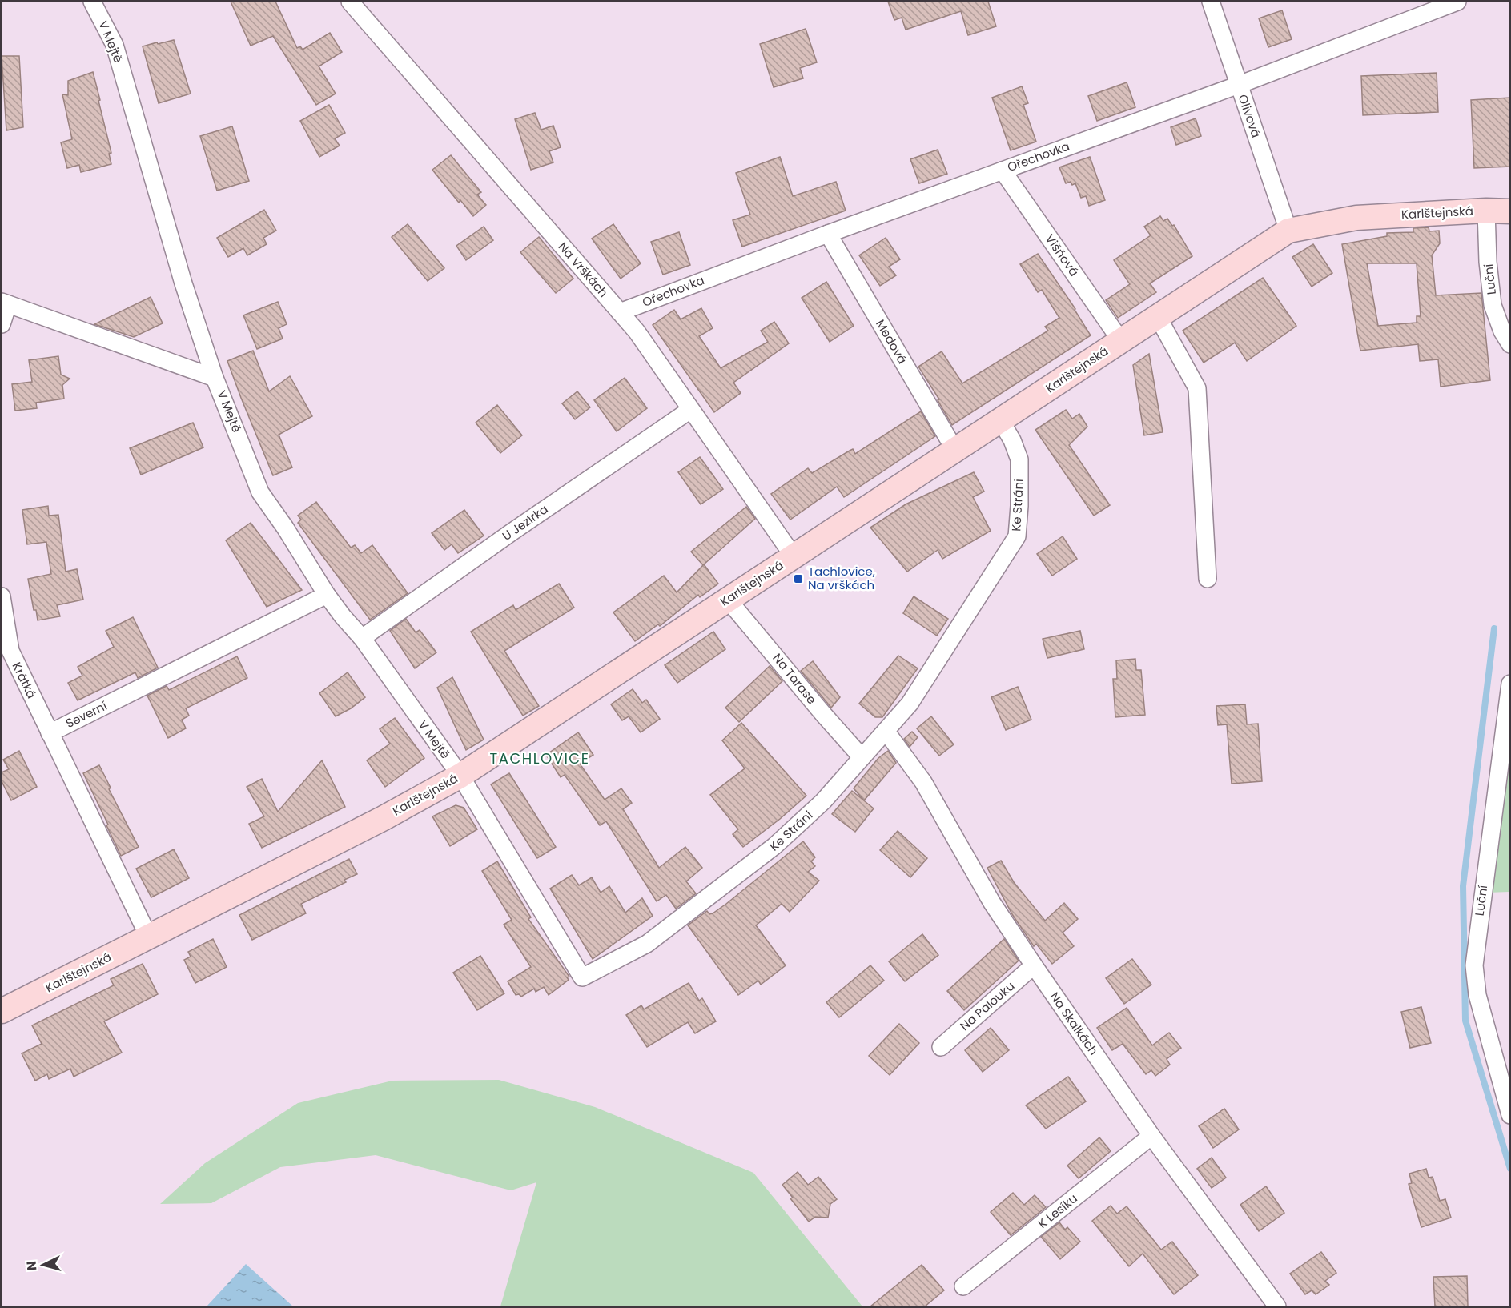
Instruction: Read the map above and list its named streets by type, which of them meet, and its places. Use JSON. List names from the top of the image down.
{
  "streets": {
    "main road": ["Karlštejnská"],
    "street": [
      "V Mejtě",
      "Olivová",
      "Ořechovka",
      "Višňová",
      "Na Vrškách",
      "Luční",
      "Medová",
      "Ke Stráni",
      "U Jezírka",
      "Na Tarase",
      "Krátká",
      "Severní",
      "Na Palouku",
      "Na Skalkách",
      "K Lesíku"
    ]
  },
  "crossings": [
    ["V Mejtě", "Karlštejnská"],
    ["V Mejtě", "Ke Stráni"],
    ["V Mejtě", "U Jezírka"],
    ["V Mejtě", "Severní"],
    ["Olivová", "Ořechovka"],
    ["Olivová", "Karlštejnská"],
    ["Ořechovka", "Višňová"],
    ["Ořechovka", "Na Vrškách"],
    ["Ořechovka", "Medová"],
    ["Karlštejnská", "Višňová"],
    ["Karlštejnská", "Na Vrškách"],
    ["Karlštejnská", "Luční"],
    ["Karlštejnská", "Medová"],
    ["Karlštejnská", "Ke Stráni"],
    ["Karlštejnská", "Na Tarase"],
    ["Na Vrškách", "U Jezírka"],
    ["Ke Stráni", "Na Tarase"],
    ["Ke Stráni", "Na Skalkách"],
    ["Krátká", "Severní"],
    ["Na Palouku", "Na Skalkách"],
    ["Na Skalkách", "K Lesíku"]
  ],
  "districts": ["TACHLOVICE"],
  "places": {
    "transit": ["Tachlovice, Na vrškách"]
  },
  "north": "left"
}
